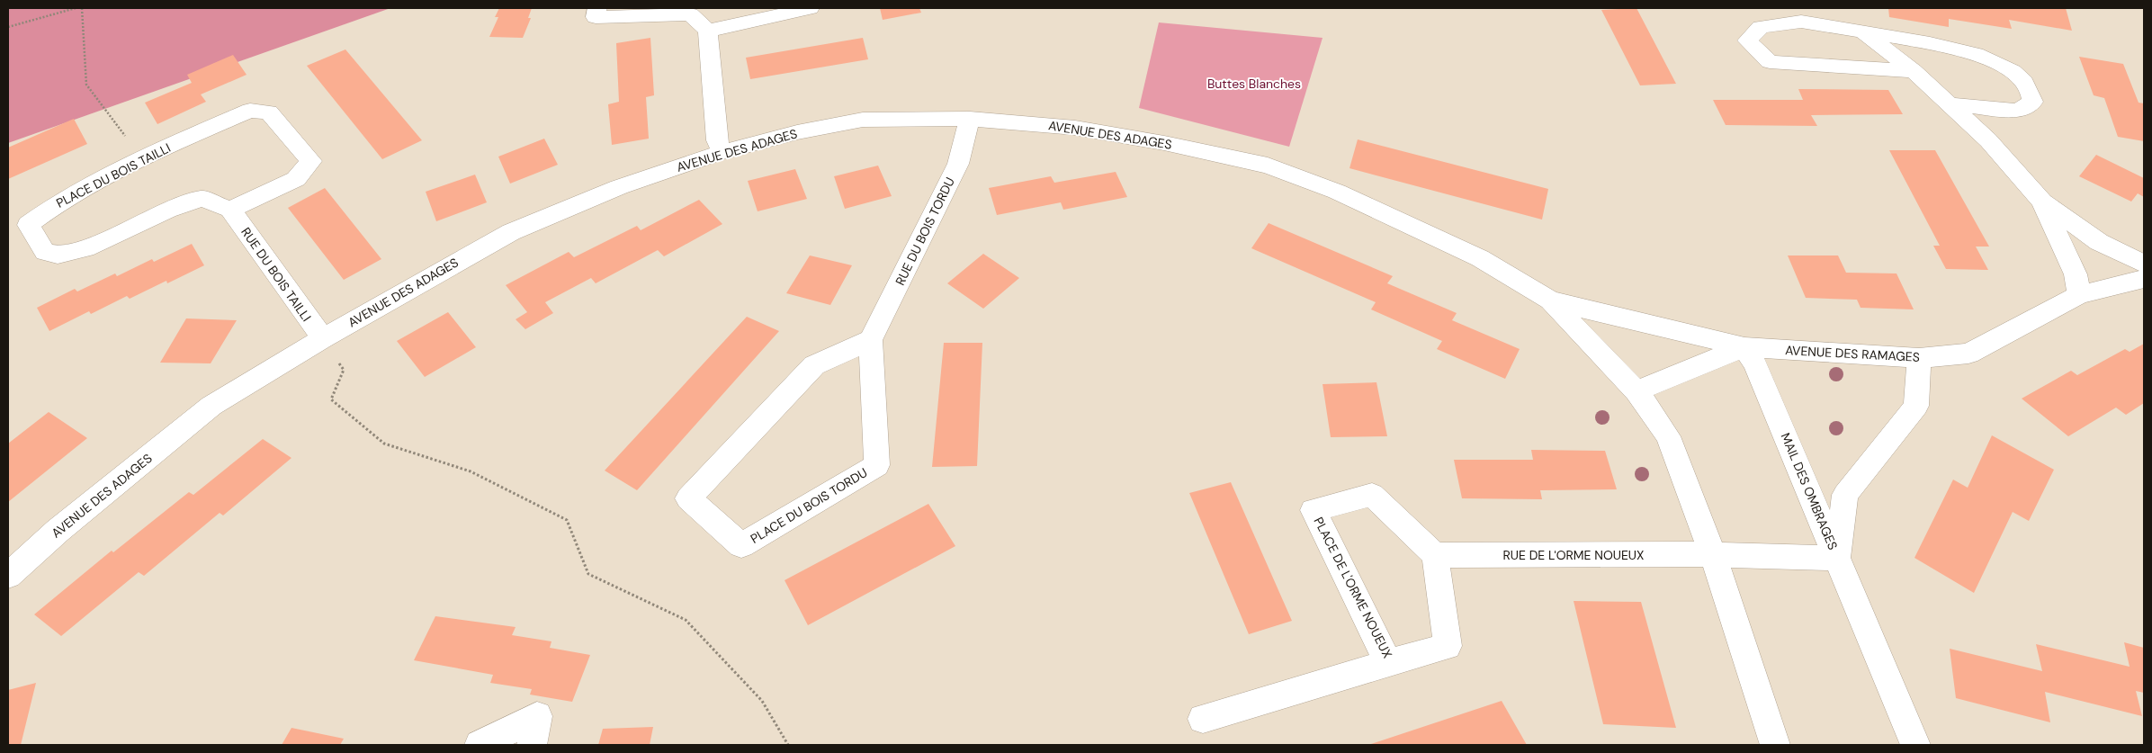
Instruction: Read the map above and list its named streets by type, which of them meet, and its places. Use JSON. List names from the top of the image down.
{
  "streets": {
    "street": [
      "AVENUE DES ADAGES",
      "PLACE DU BOIS TAILLI",
      "RUE DU BOIS TORDU",
      "RUE DU BOIS TAILLI",
      "AVENUE DES RAMAGES",
      "MAIL DES OMBRAGES",
      "PLACE DU BOIS TORDU",
      "RUE DE L'ORME NOUEUX",
      "PLACE DE L'ORME NOUEUX"
    ]
  },
  "crossings": [
    ["AVENUE DES ADAGES", "RUE DU BOIS TORDU"],
    ["AVENUE DES ADAGES", "RUE DU BOIS TAILLI"],
    ["AVENUE DES ADAGES", "AVENUE DES RAMAGES"],
    ["PLACE DU BOIS TAILLI", "RUE DU BOIS TAILLI"],
    ["RUE DU BOIS TORDU", "PLACE DU BOIS TORDU"],
    ["AVENUE DES RAMAGES", "MAIL DES OMBRAGES"],
    ["MAIL DES OMBRAGES", "RUE DE L'ORME NOUEUX"],
    ["RUE DE L'ORME NOUEUX", "PLACE DE L'ORME NOUEUX"]
  ],
  "parks": ["Buttes Blanches"]
}
